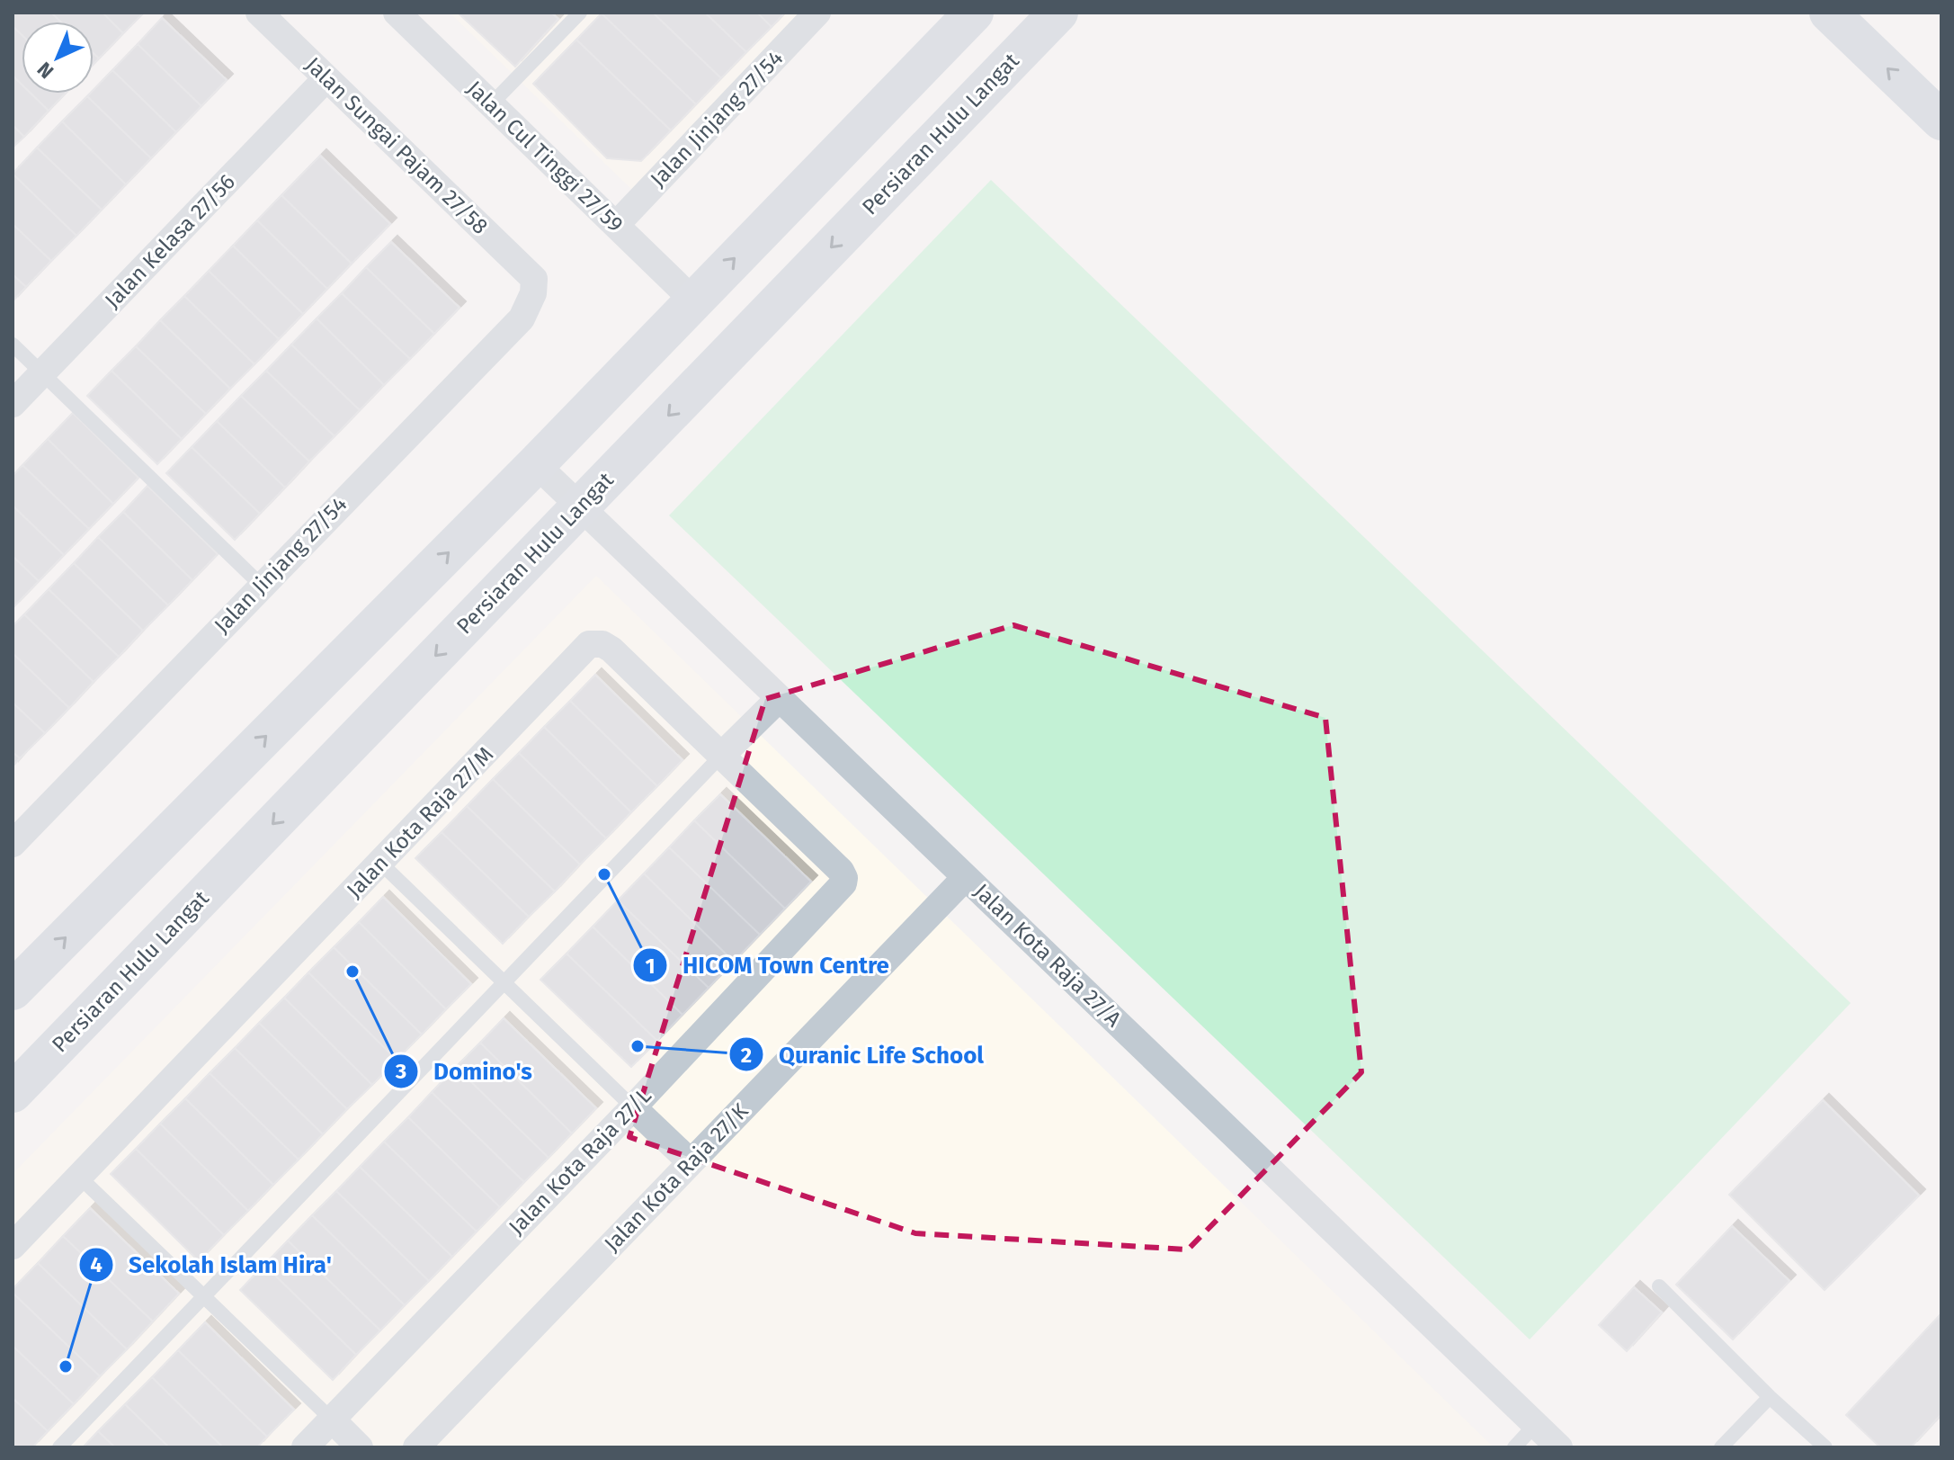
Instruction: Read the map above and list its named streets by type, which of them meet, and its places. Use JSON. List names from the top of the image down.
{
  "streets": {
    "main road": ["Persiaran Hulu Langat"],
    "street": [
      "Jalan Jinjang 27/54",
      "Jalan Sungai Pajam 27/58",
      "Jalan Cul Tinggi 27/59",
      "Jalan Kelasa 27/56",
      "Jalan Kota Raja 27/M",
      "Jalan Kota Raja 27/A",
      "Jalan Kota Raja 27/L",
      "Jalan Kota Raja 27/K"
    ]
  },
  "crossings": [
    ["Jalan Jinjang 27/54", "Jalan Sungai Pajam 27/58"],
    ["Jalan Jinjang 27/54", "Jalan Cul Tinggi 27/59"],
    ["Persiaran Hulu Langat", "Jalan Kota Raja 27/A"],
    ["Jalan Sungai Pajam 27/58", "Jalan Kelasa 27/56"],
    ["Jalan Kota Raja 27/M", "Jalan Kota Raja 27/L"],
    ["Jalan Kota Raja 27/A", "Jalan Kota Raja 27/K"]
  ],
  "places": [
    "HICOM Town Centre",
    "Domino's",
    "Quranic Life School",
    "Sekolah Islam Hira'"
  ],
  "north": "bottom left"
}
